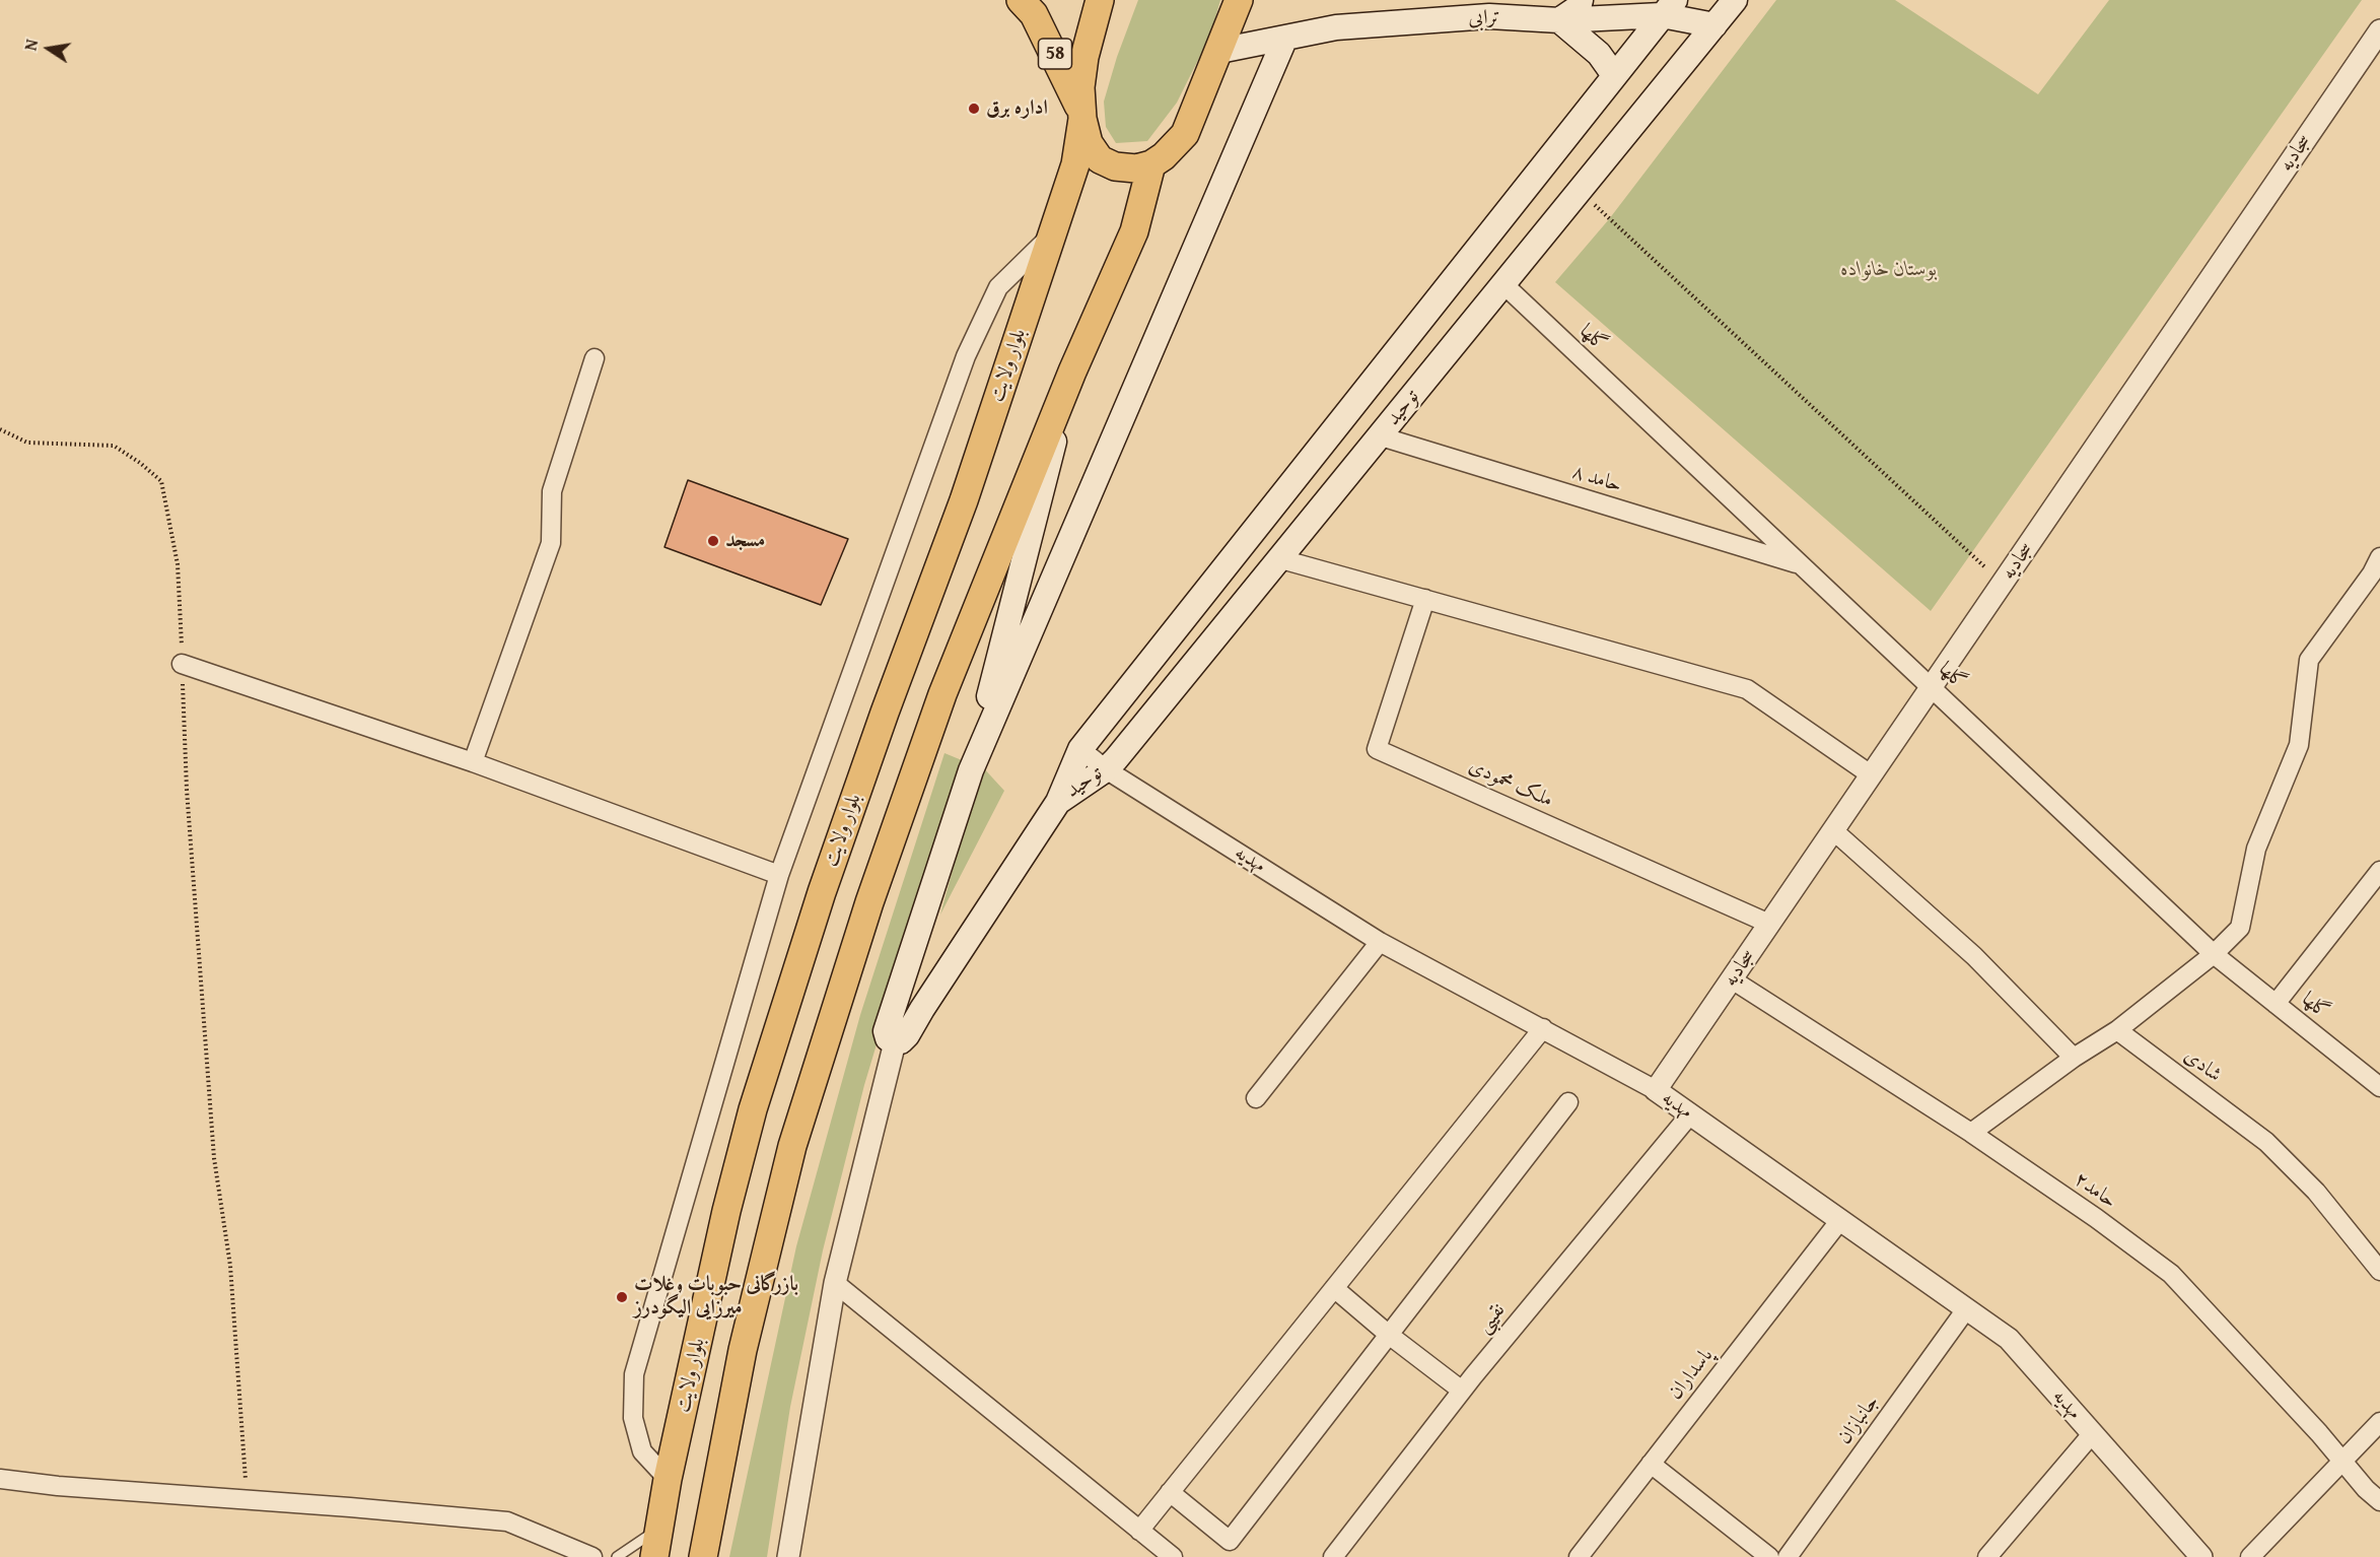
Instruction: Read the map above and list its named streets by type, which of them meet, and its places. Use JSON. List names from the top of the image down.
{
  "streets": {
    "main road": [
      "ترابی",
      "58",
      "بلوار ولایت",
      "توحید"
    ],
    "street": [
      "سجادیه",
      "گلها",
      "حامد ۸",
      "ملک محمودی",
      "مهدیه",
      "شادی",
      "حامد۲",
      "نقیبی",
      "پاسداران",
      "جانبازان"
    ]
  },
  "crossings": [
    ["ترابی", "توحید"],
    ["58", "بلوار ولایت"],
    ["سجادیه", "گلها"],
    ["سجادیه", "ملک محمودی"],
    ["سجادیه", "مهدیه"],
    ["سجادیه", "حامد۲"],
    ["گلها", "توحید"],
    ["گلها", "حامد ۸"],
    ["توحید", "حامد ۸"],
    ["توحید", "مهدیه"],
    ["مهدیه", "نقیبی"],
    ["مهدیه", "پاسداران"],
    ["مهدیه", "جانبازان"]
  ],
  "parks": ["بوستان خانواده"],
  "places": ["اداره برق", "مسجد", "بازرگانی حبوبات وغلات میرزایی الیگودرز"],
  "north": "left"
}
